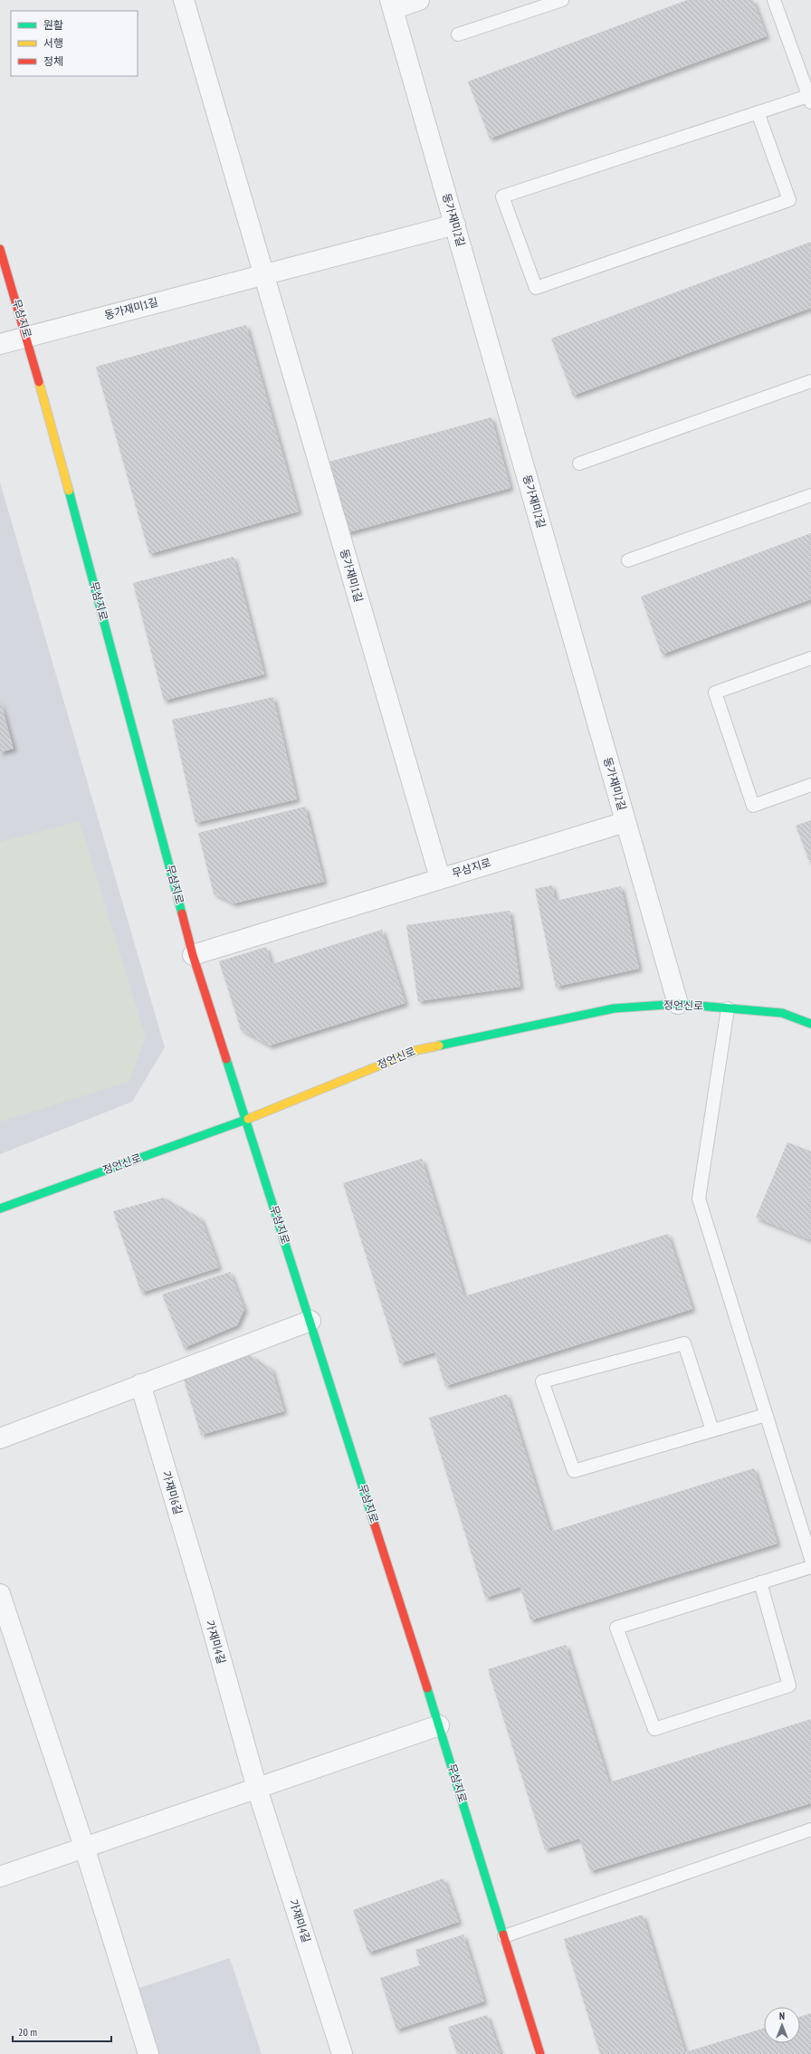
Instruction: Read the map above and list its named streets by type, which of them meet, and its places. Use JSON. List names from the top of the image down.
{
  "streets": {
    "street": [
      "동가재미2길",
      "동가재미1길",
      "무삼지로",
      "정언신로",
      "가재미6길",
      "가재미4길"
    ]
  },
  "crossings": [
    ["동가재미2길", "동가재미1길"],
    ["동가재미2길", "무삼지로"],
    ["동가재미2길", "정언신로"],
    ["동가재미1길", "무삼지로"],
    ["무삼지로", "정언신로"],
    ["가재미6길", "가재미4길"]
  ],
  "legend": ["원활", "서행", "정체"],
  "scale_bar": "20 m",
  "north": "top"
}
